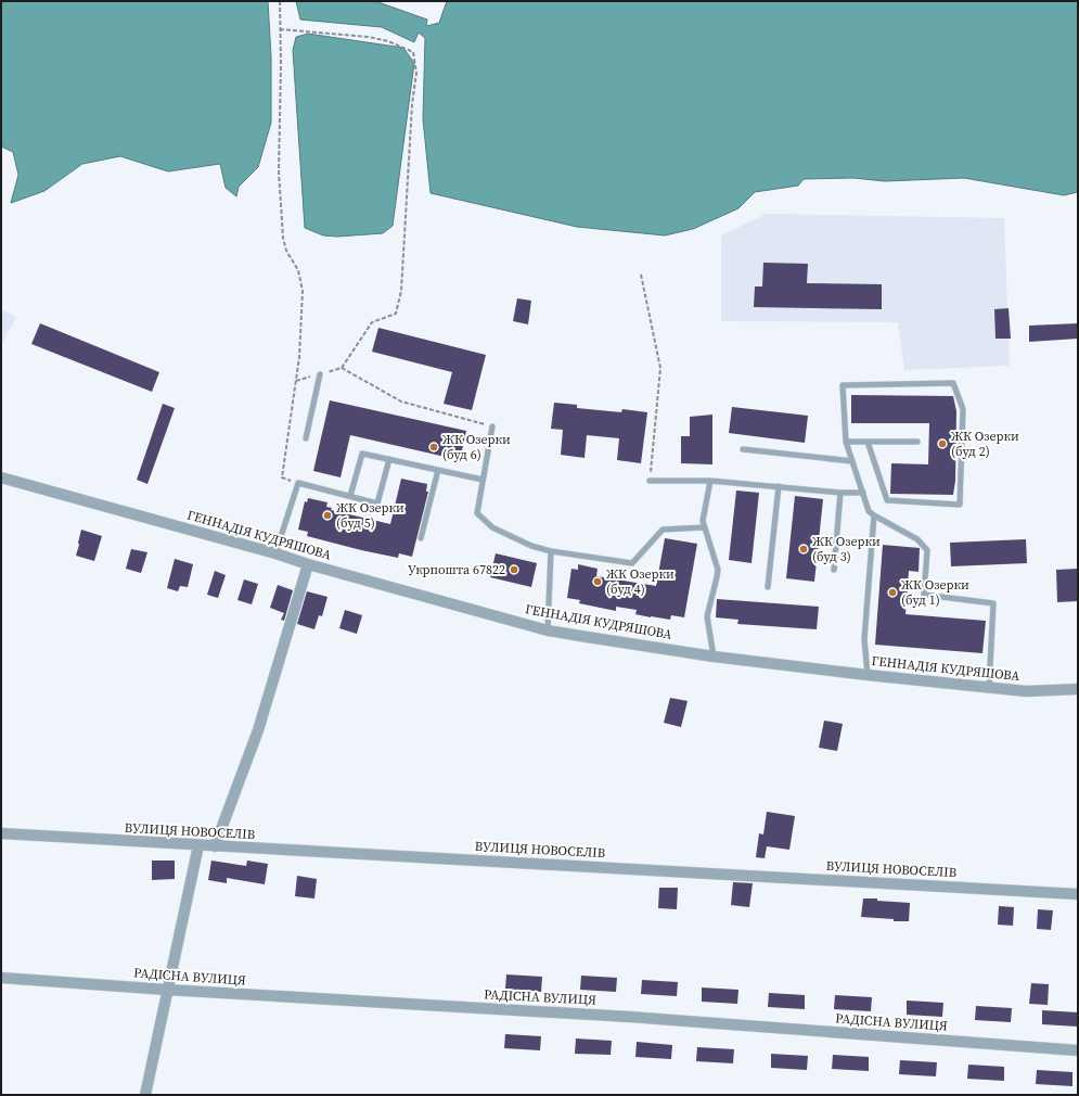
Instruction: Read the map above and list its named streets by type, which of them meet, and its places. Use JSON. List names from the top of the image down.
{
  "streets": {
    "street": ["ГЕННАДІЯ КУДРЯШОВА", "ВУЛИЦЯ НОВОСЕЛІВ", "РАДІСНА ВУЛИЦЯ"]
  },
  "places": [
    "ЖК Озерки (буд 2)",
    "ЖК Озерки (буд 6)",
    "ЖК Озерки (буд 5)",
    "ЖК Озерки (буд 3)",
    "Укрпошта 67822",
    "ЖК Озерки (буд 4)",
    "ЖК Озерки (буд 1)"
  ]
}
